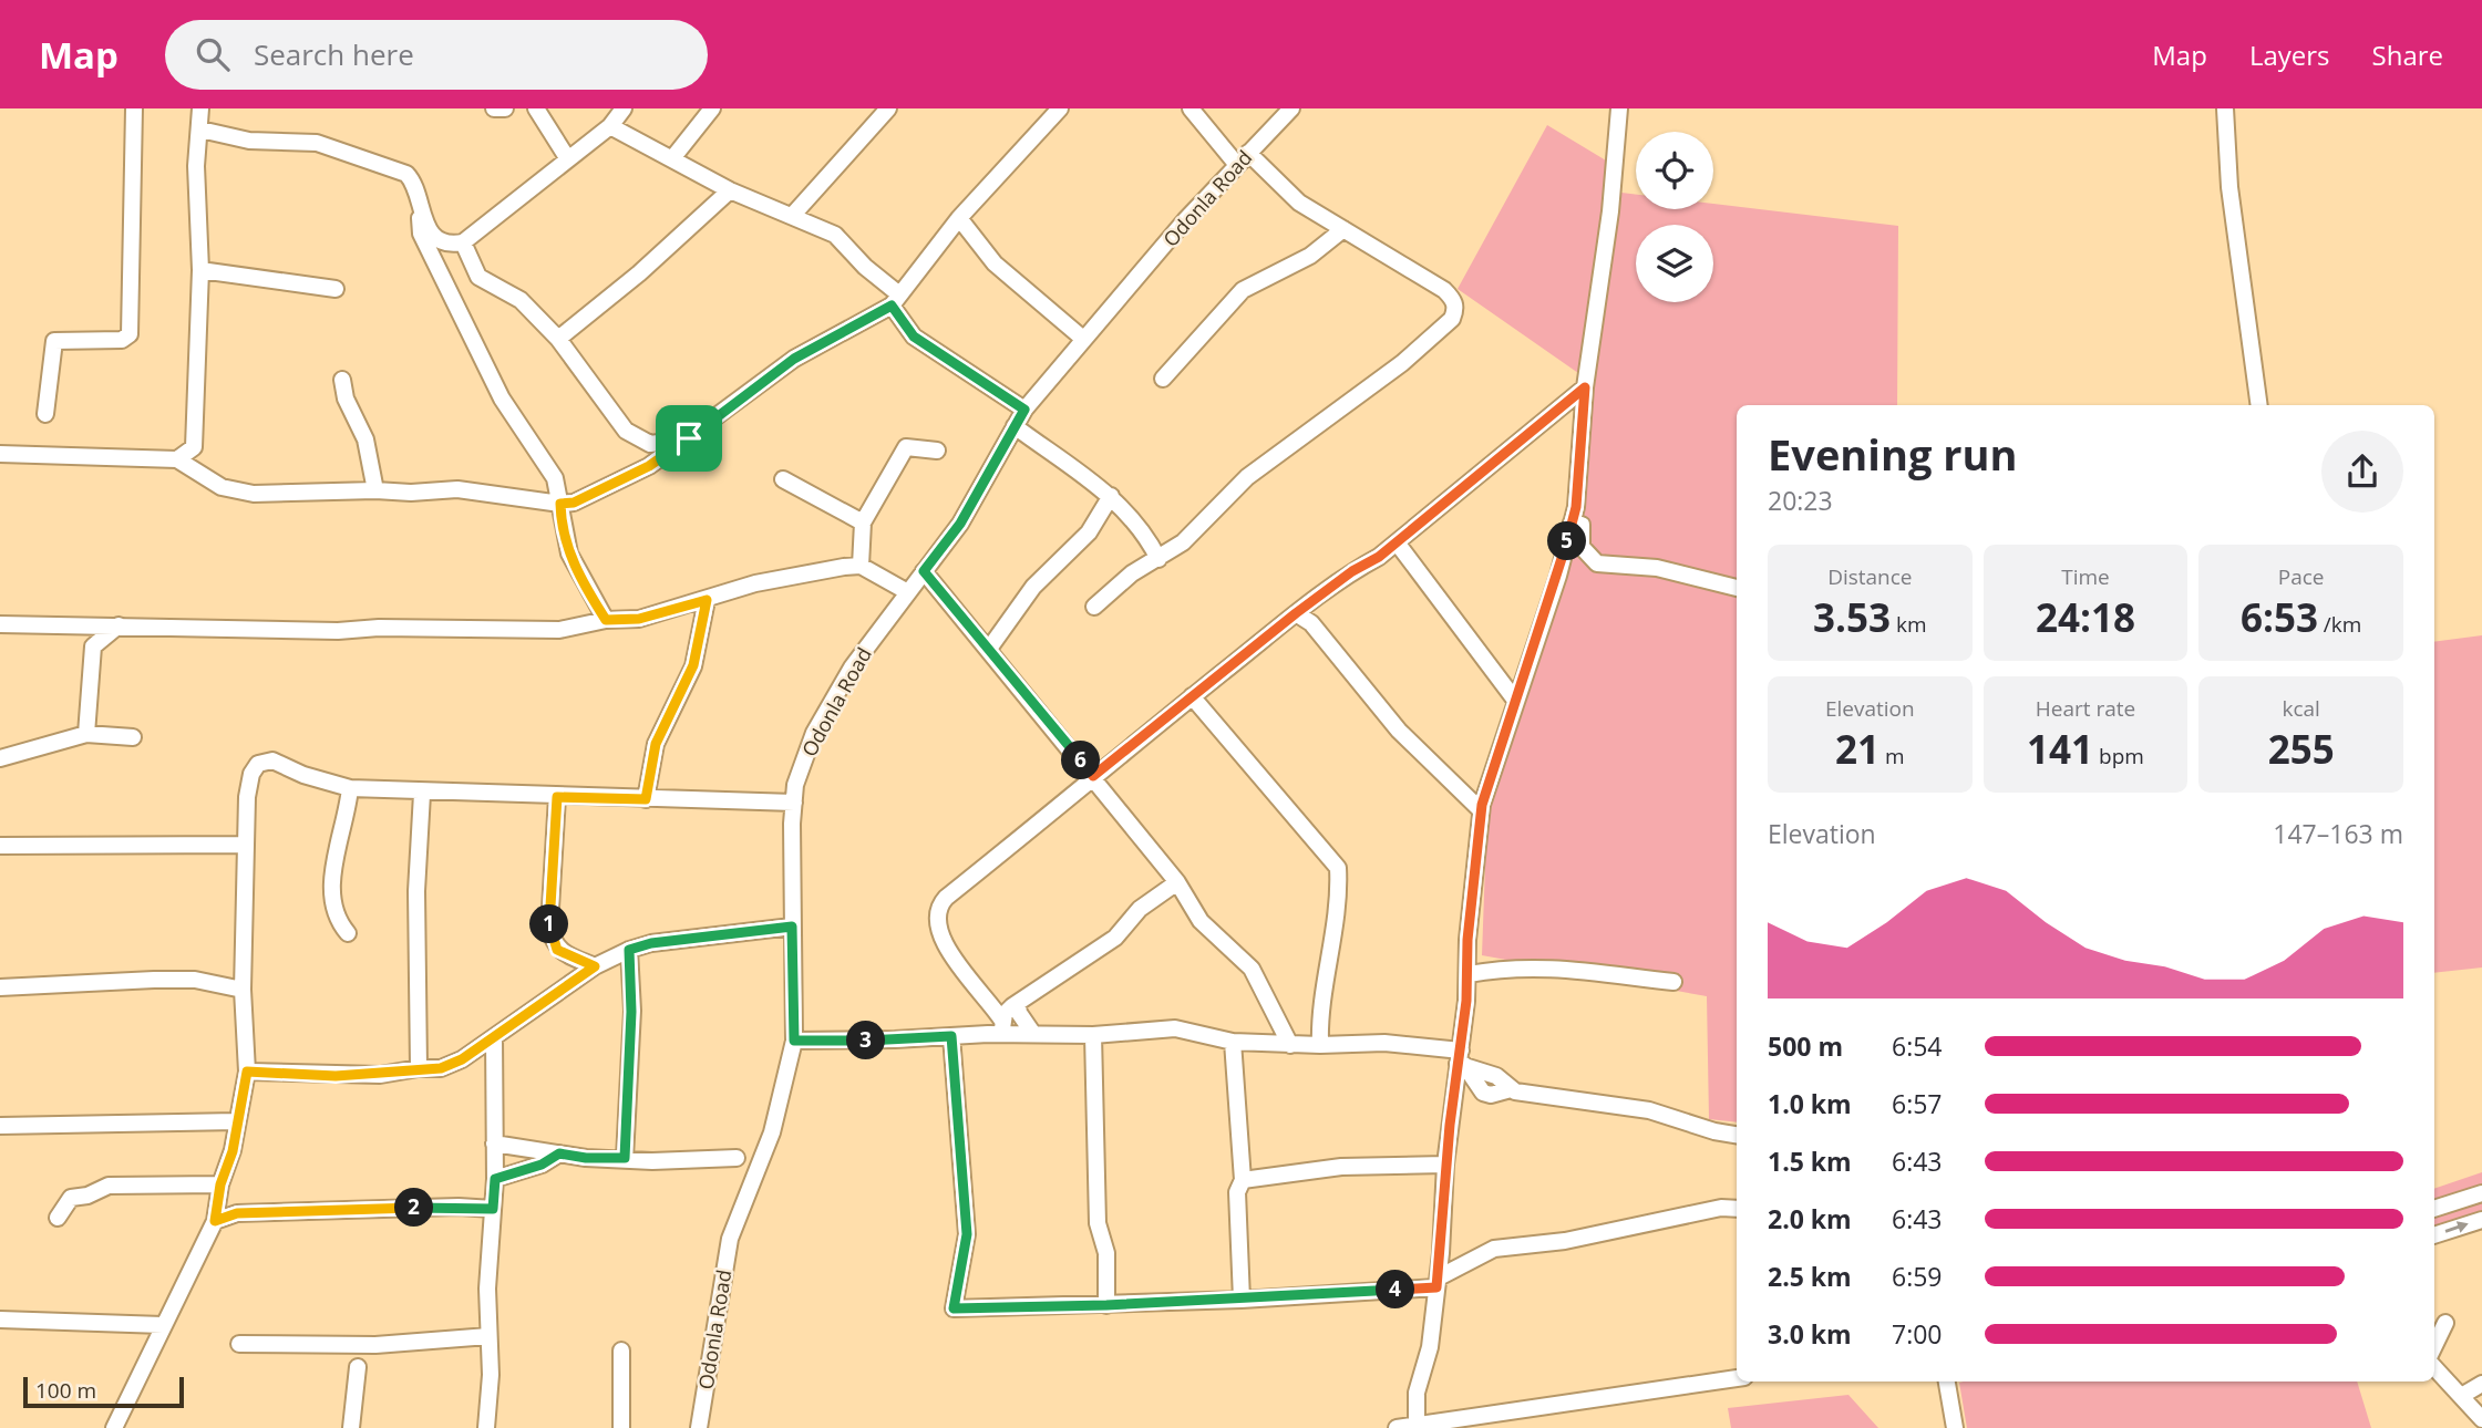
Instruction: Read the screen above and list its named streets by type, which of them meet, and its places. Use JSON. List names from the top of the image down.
{
  "streets": {
    "street": ["Odonla Road"]
  },
  "scale_bar": "100 m",
  "page": {
    "header": "Map",
    "search": "Search here",
    "nav": ["Map", "Layers", "Share"],
    "heading": ["Evening run", "20:23"],
    "pins": [
      "5",
      "6",
      "1",
      "3",
      "2",
      "4"
    ],
    "stats": [
      ["Distance", "3.53 km"],
      ["Time", "24:18"],
      ["Pace", "6:53 /km"],
      ["Elevation", "21 m"],
      ["Heart rate", "141 bpm"],
      ["kcal", "255"]
    ],
    "chart": ["Elevation", "147–163 m"],
    "list": [
      {
        "name": "500 m",
        "note": "6:54"
      },
      {
        "name": "1.0 km",
        "note": "6:57"
      },
      {
        "name": "1.5 km",
        "note": "6:43"
      },
      {
        "name": "2.0 km",
        "note": "6:43"
      },
      {
        "name": "2.5 km",
        "note": "6:59"
      },
      {
        "name": "3.0 km",
        "note": "7:00"
      }
    ],
    "scale": "100 m"
  }
}
